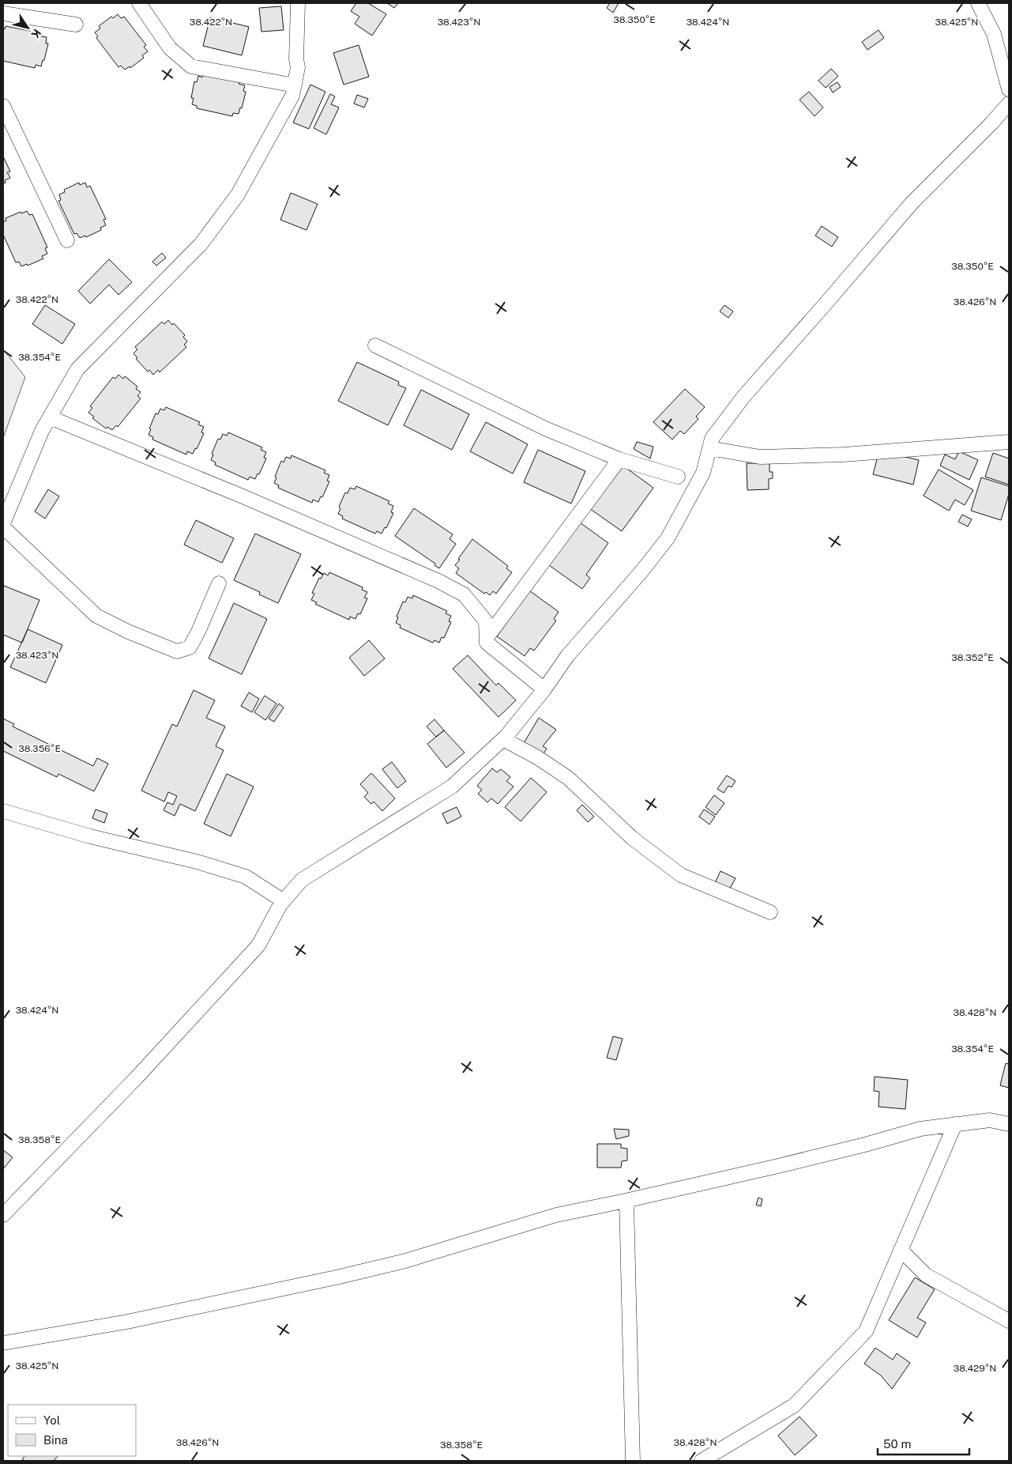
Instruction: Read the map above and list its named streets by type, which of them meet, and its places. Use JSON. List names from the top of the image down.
{
  "legend": ["Yol", "Bina"],
  "scale_bar": "50 m",
  "north": "bottom right",
  "coordinates": [
    "38.350°E",
    "38.422°N",
    "38.423°N",
    "38.424°N",
    "38.425°N",
    "38.426°N",
    "38.354°E",
    "38.352°E",
    "38.356°E",
    "38.428°N",
    "38.358°E",
    "38.429°N"
  ]
}
